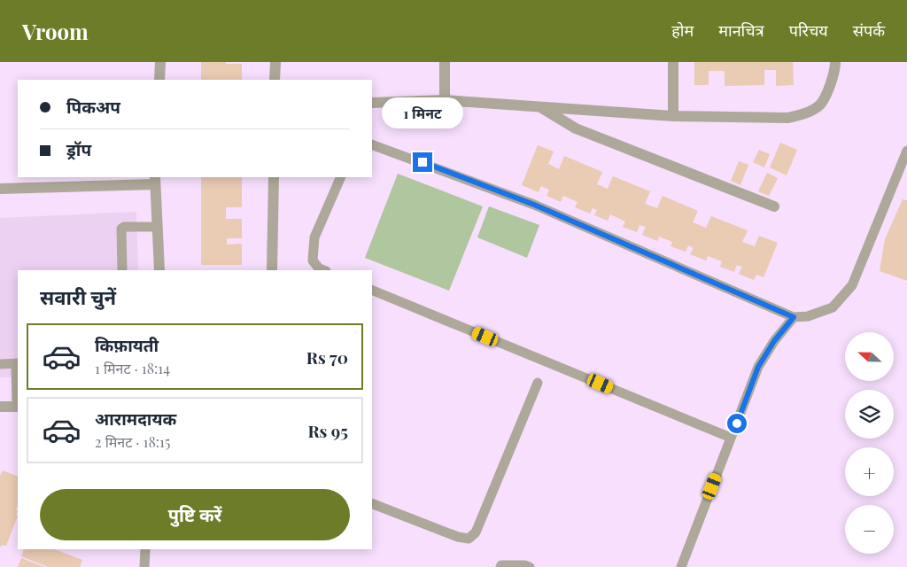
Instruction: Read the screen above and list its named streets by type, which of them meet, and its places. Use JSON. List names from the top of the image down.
{
  "north": "left",
  "page": {
    "header": "Vroom",
    "nav": [
      "होम",
      "मानचित्र",
      "परिचय",
      "संपर्क"
    ],
    "banner": ["पिकअप", "ड्रॉप"],
    "bubble": "1 मिनट",
    "heading": "सवारी चुनें",
    "list": [
      {
        "name": "किफ़ायती",
        "note": "1 मिनट · 18:14",
        "value": "Rs 70"
      },
      {
        "name": "आरामदायक",
        "note": "2 मिनट · 18:15",
        "value": "Rs 95"
      }
    ],
    "map_buttons": ["+", "−"],
    "buttons": "पुष्टि करें"
  }
}
